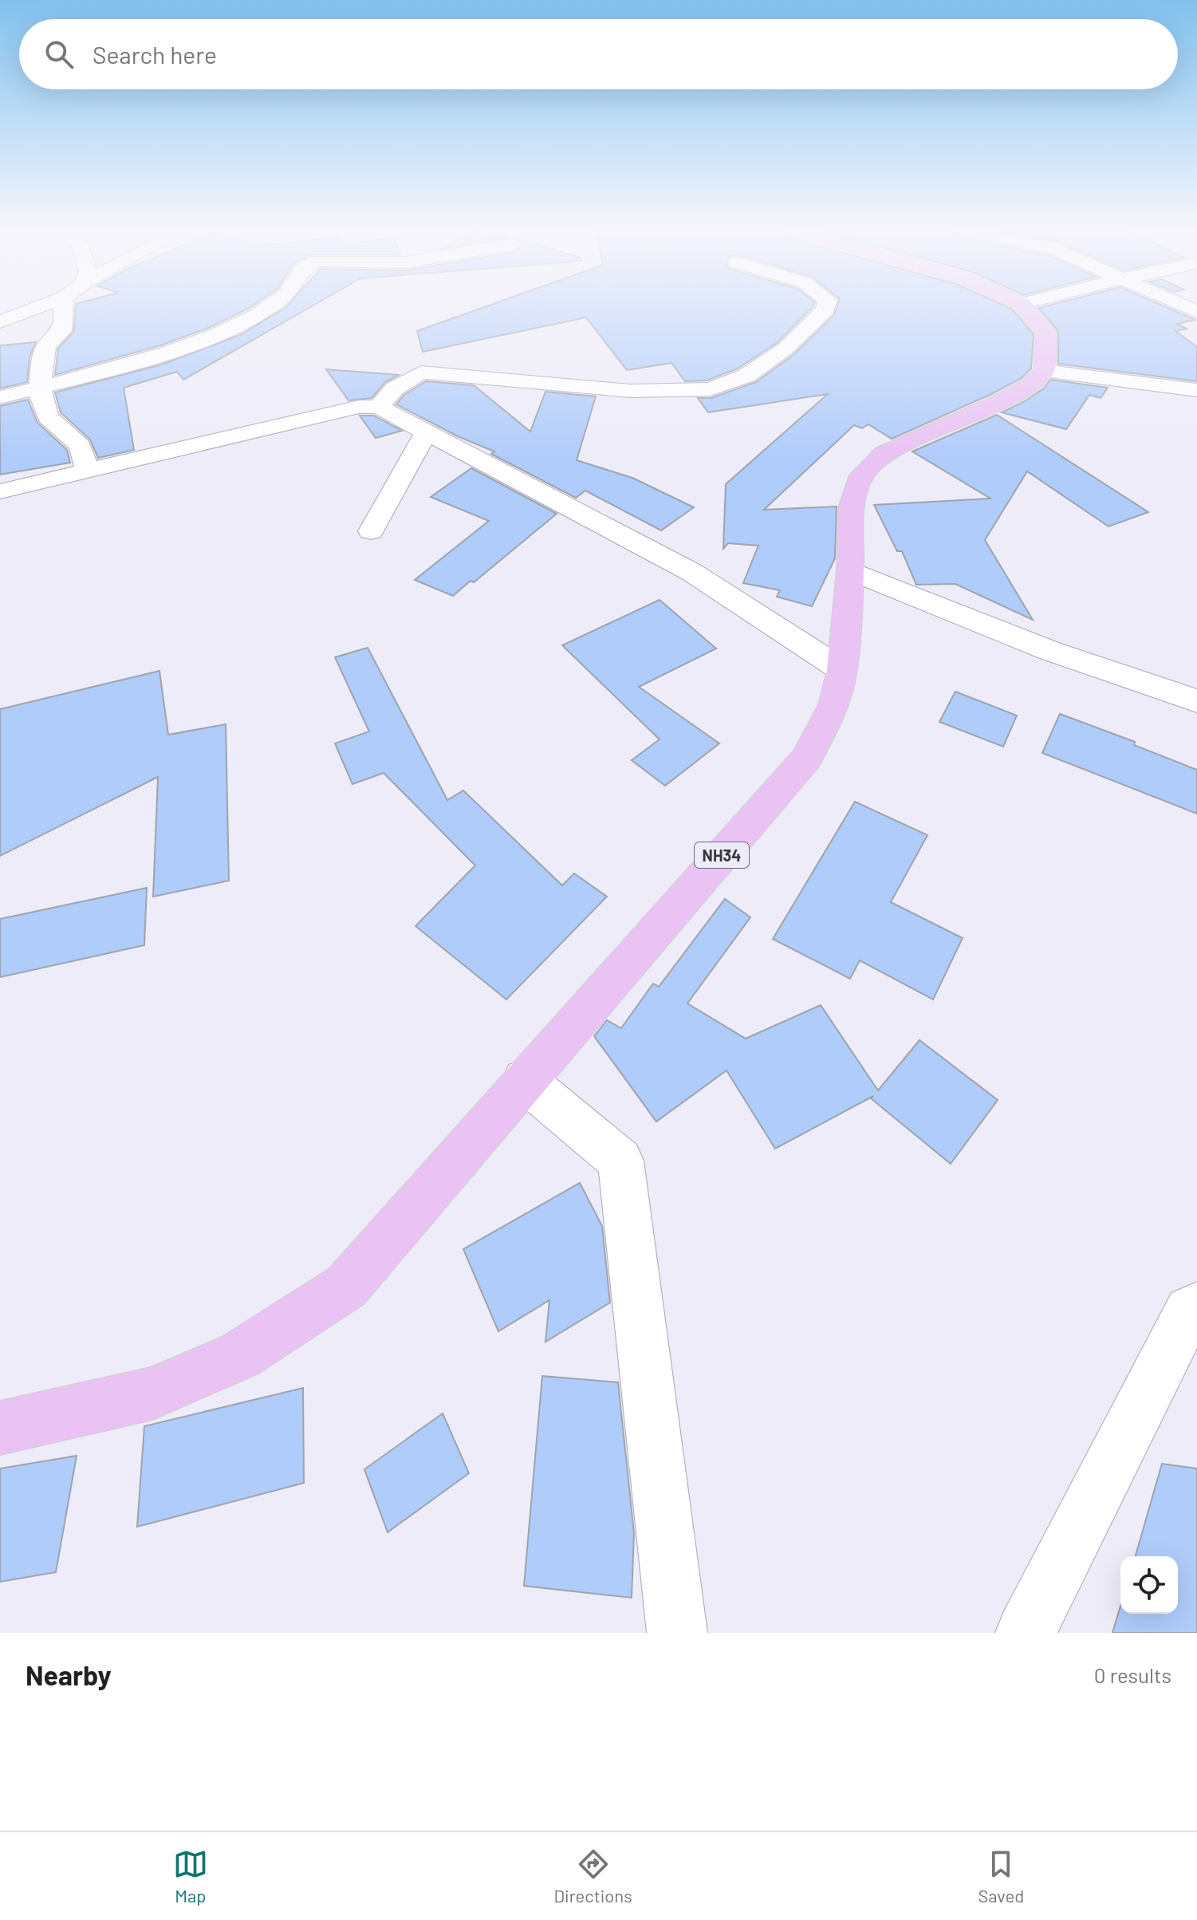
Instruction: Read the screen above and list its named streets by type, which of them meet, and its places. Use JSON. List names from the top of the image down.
{
  "streets": {
    "highway": ["NH34"]
  },
  "page": {
    "search": "Search here",
    "heading": ["Nearby", "0 results"],
    "nav": ["Map", "Directions", "Saved"]
  }
}
